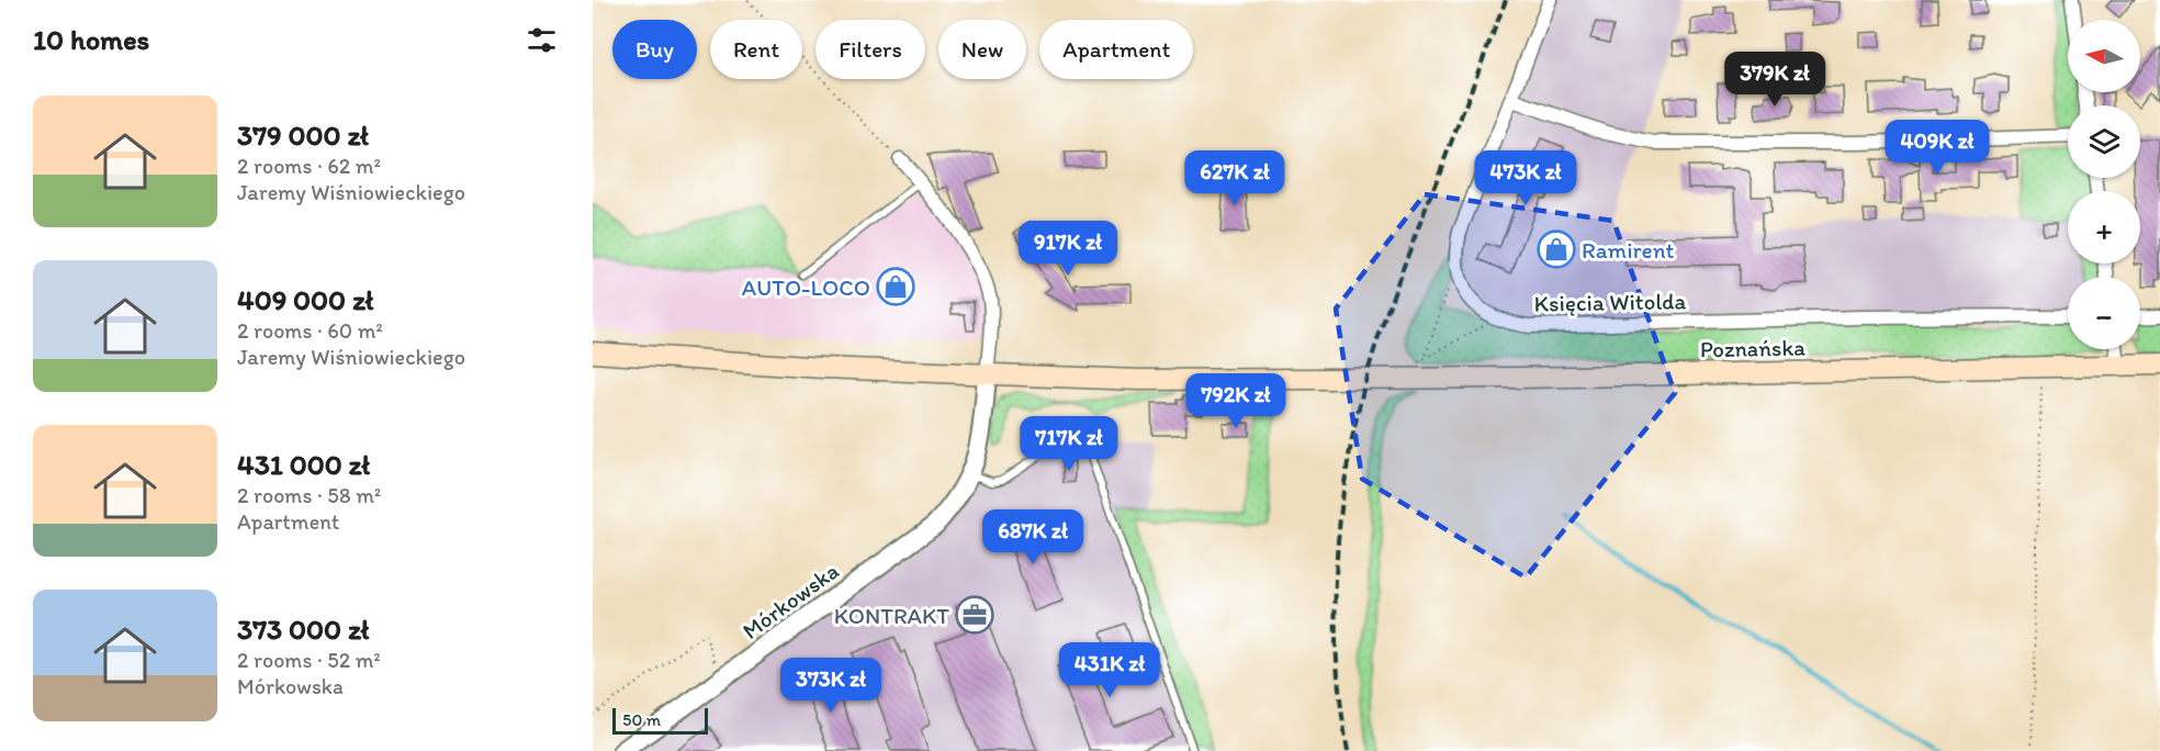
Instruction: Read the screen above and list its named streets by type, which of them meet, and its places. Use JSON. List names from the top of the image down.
{
  "streets": {
    "main road": ["Poznańska"],
    "street": ["Księcia Witolda", "Mórkowska"]
  },
  "crossings": [
    ["Poznańska", "Mórkowska"]
  ],
  "places": {
    "shop": ["Ramirent", "AUTO-LOCO"],
    "office": ["KONTRAKT"]
  },
  "scale_bar": "50 m",
  "north": "left",
  "page": {
    "heading": "10 homes",
    "map_buttons": ["+", "−"],
    "chip": [
      "Buy",
      "Rent",
      "Filters",
      "New",
      "Apartment"
    ],
    "price": [
      "379K zł",
      "409K zł",
      "627K zł",
      "473K zł",
      "917K zł",
      "792K zł",
      "717K zł",
      "687K zł",
      "431K zł",
      "373K zł"
    ],
    "list": [
      {
        "name": "379 000 zł",
        "note": "2 rooms · 62 m² · Jaremy Wiśniowieckiego"
      },
      {
        "name": "409 000 zł",
        "note": "2 rooms · 60 m² · Jaremy Wiśniowieckiego"
      },
      {
        "name": "431 000 zł",
        "note": "2 rooms · 58 m² · Apartment"
      },
      {
        "name": "373 000 zł",
        "note": "2 rooms · 52 m² · Mórkowska"
      }
    ],
    "scale": "50 m"
  }
}
